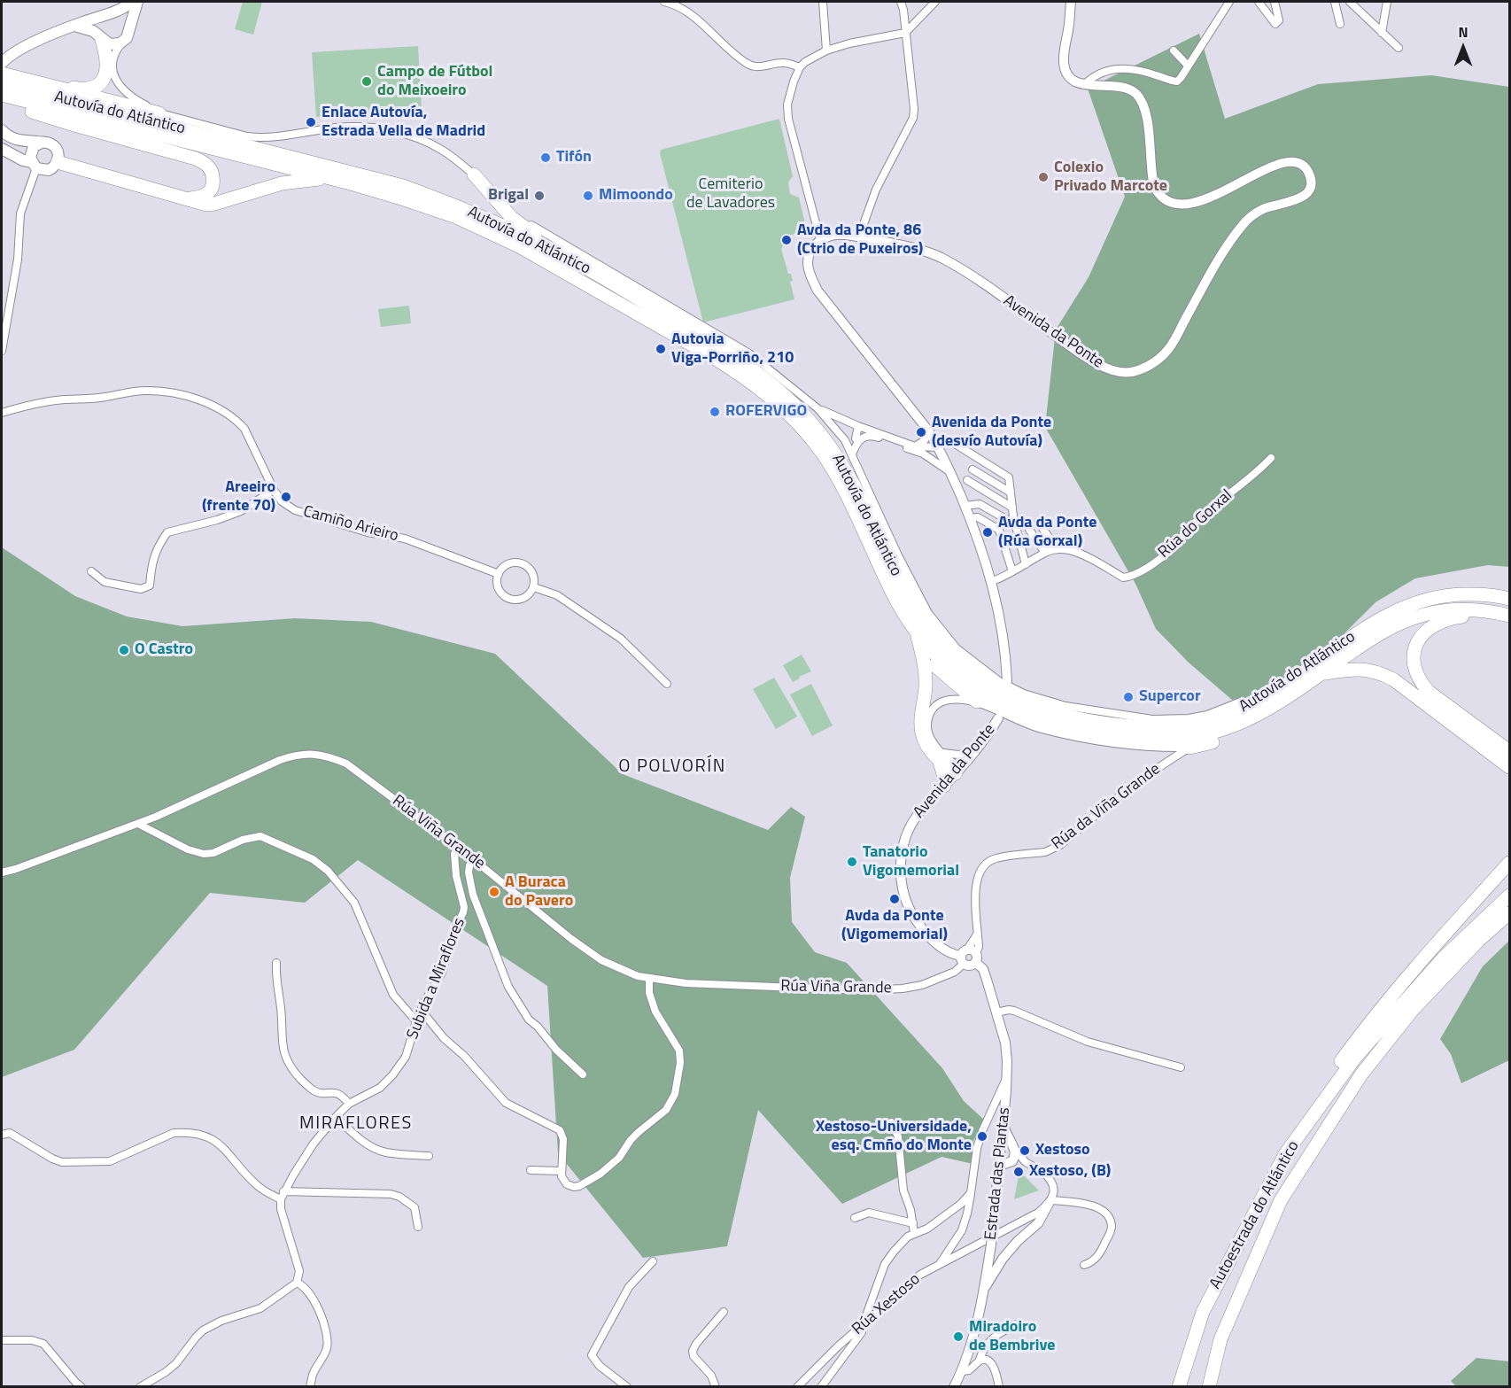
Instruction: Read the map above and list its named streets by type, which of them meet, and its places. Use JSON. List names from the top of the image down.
{
  "streets": {
    "highway": ["Autovía do Atlántico", "Autoestrada do Atlántico"],
    "street": [
      "Avenida da Ponte",
      "Camiño Arieiro",
      "Rúa do Gorxal",
      "Rúa da Viña Grande",
      "Rúa Viña Grande",
      "Subida a Miraflores",
      "Estrada das Plantas",
      "Rúa Xestoso"
    ]
  },
  "crossings": [
    ["Avenida da Ponte", "Rúa da Viña Grande"],
    ["Avenida da Ponte", "Rúa Viña Grande"],
    ["Avenida da Ponte", "Estrada das Plantas"],
    ["Rúa da Viña Grande", "Rúa Viña Grande"],
    ["Rúa da Viña Grande", "Estrada das Plantas"],
    ["Rúa Viña Grande", "Subida a Miraflores"],
    ["Rúa Viña Grande", "Estrada das Plantas"]
  ],
  "districts": ["O POLVORÍN", "MIRAFLORES"],
  "parks": ["Cemiterio de Lavadores"],
  "places": [
    "Campo de Fútbol do Meixoeiro",
    "Enlace Autovía, Estrada Vella de Madrid",
    "Tifón",
    "Colexio Privado Marcote",
    "Brigal",
    "Mimoondo",
    "Avda da Ponte, 86 (Ctrio de Puxeiros)",
    "Autovia Viga-Porriño, 210",
    "ROFERVIGO",
    "Avenida da Ponte (desvío Autovía)",
    "Areeiro (frente 70)",
    "Avda da Ponte (Rúa Gorxal)",
    "O Castro",
    "Supercor",
    "Tanatorio Vigomemorial",
    "A Buraca do Pavero",
    "Avda da Ponte (Vigomemorial)",
    "Xestoso-Universidade, esq. Cmño do Monte",
    "Xestoso",
    "Xestoso, (B)",
    "Miradoiro de Bembrive"
  ],
  "north": "top"
}
